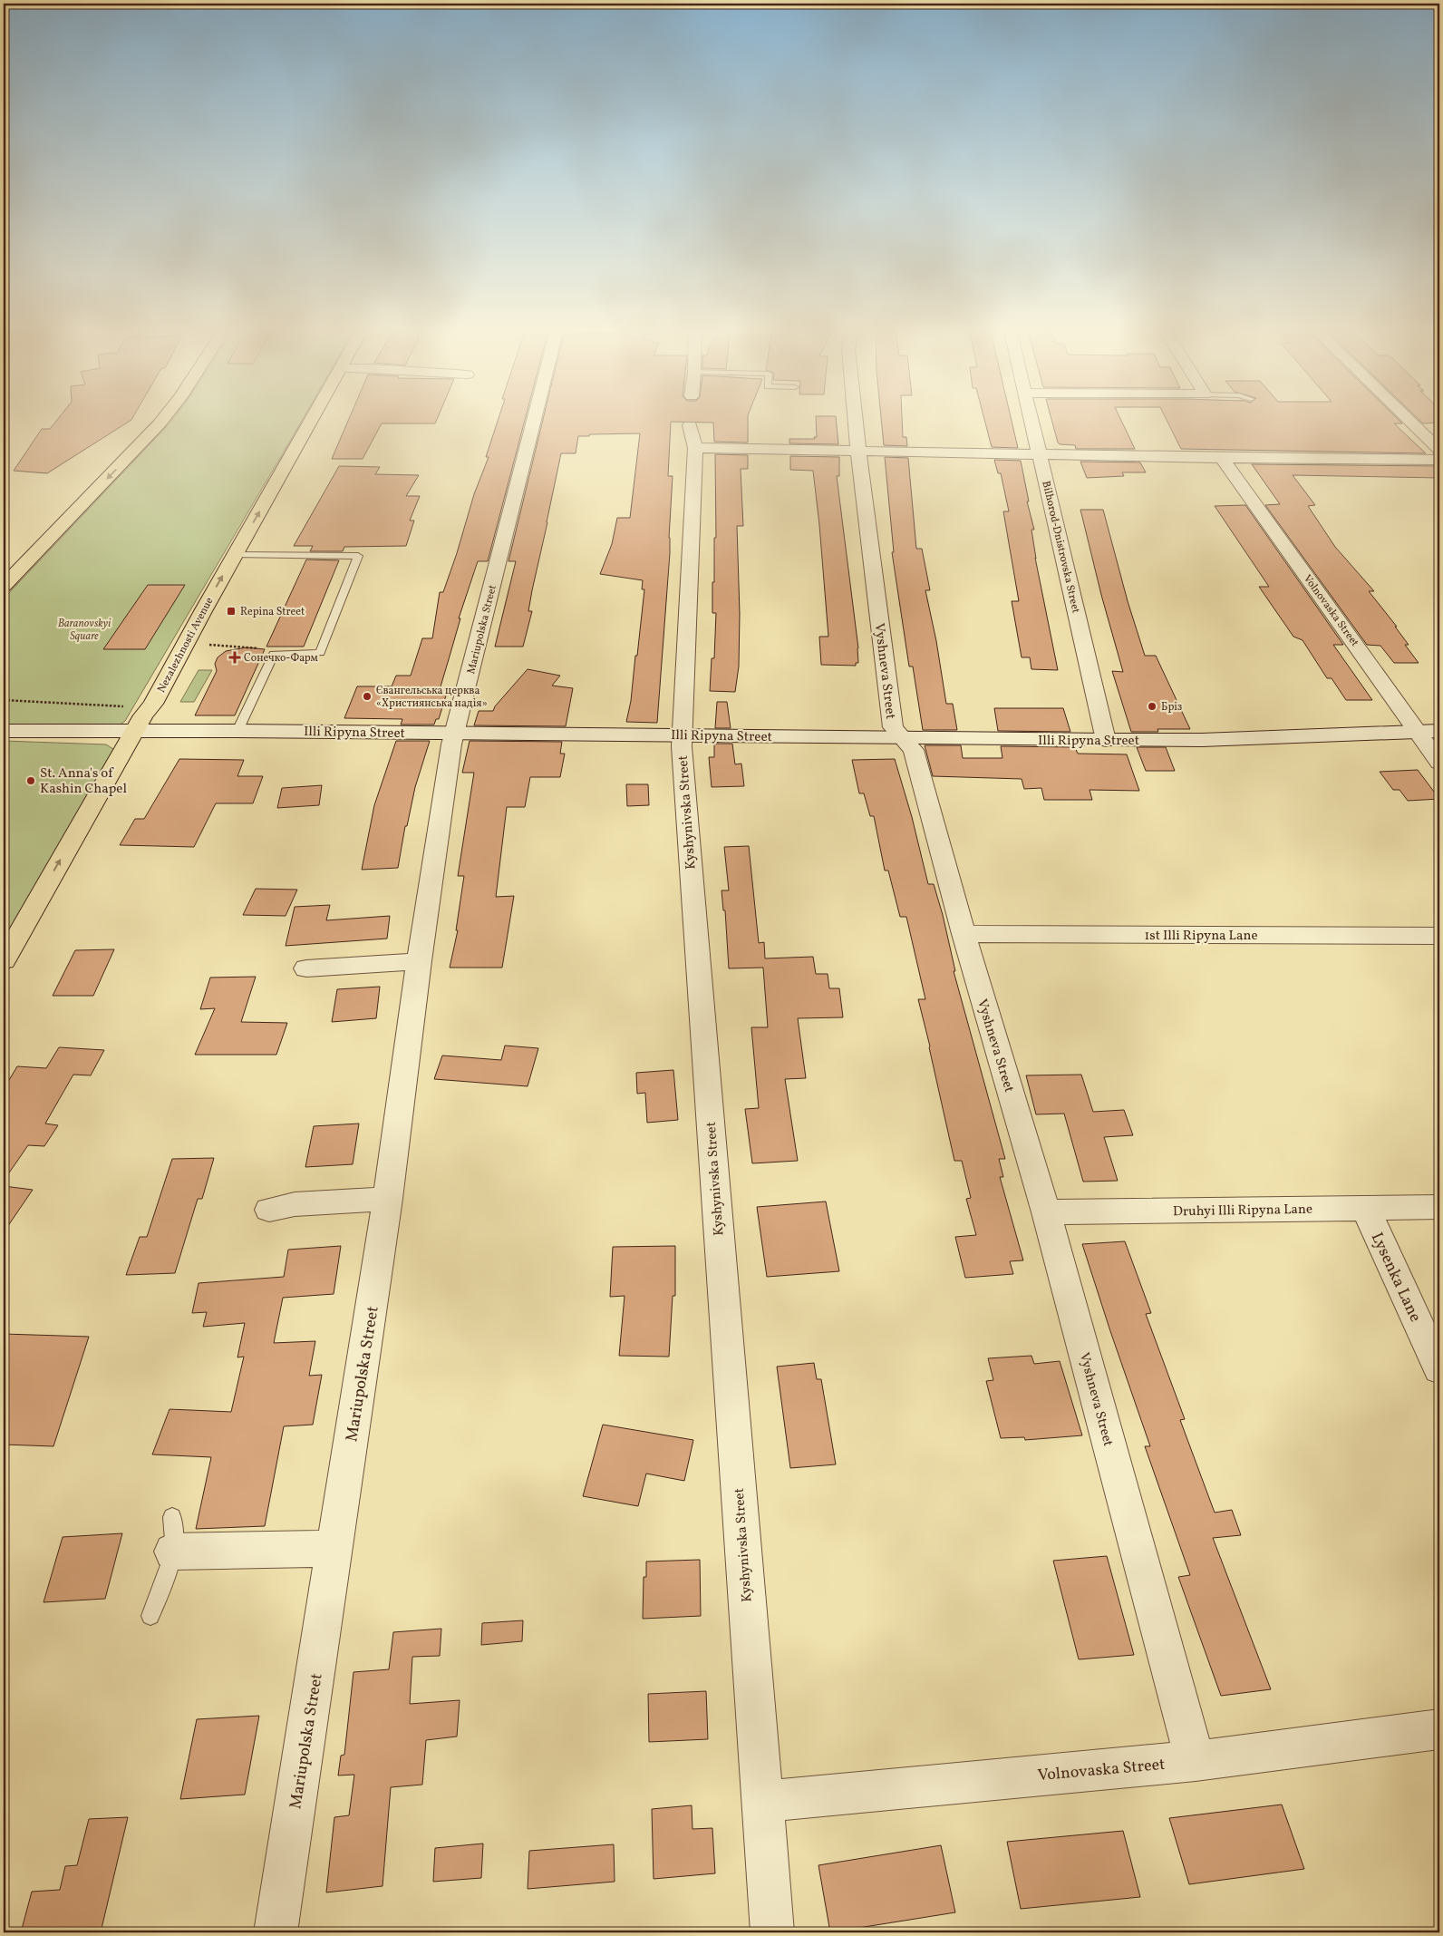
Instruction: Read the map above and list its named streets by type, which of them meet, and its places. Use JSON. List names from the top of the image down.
{
  "streets": {
    "main road": ["Nezalezhnosti Avenue"],
    "street": [
      "Bilhorod-Dnistrovska Street",
      "Volnovaska Street",
      "Mariupolska Street",
      "Vyshneva Street",
      "Illi Ripyna Street",
      "Kyshynivska Street",
      "1st Illi Ripyna Lane",
      "Druhyi Illi Ripyna Lane",
      "Lysenka Lane"
    ]
  },
  "crossings": [
    ["Bilhorod-Dnistrovska Street", "Illi Ripyna Street"],
    ["Volnovaska Street", "Vyshneva Street"],
    ["Volnovaska Street", "Illi Ripyna Street"],
    ["Volnovaska Street", "Kyshynivska Street"],
    ["Mariupolska Street", "Illi Ripyna Street"],
    ["Nezalezhnosti Avenue", "Illi Ripyna Street"],
    ["Vyshneva Street", "Illi Ripyna Street"],
    ["Vyshneva Street", "1st Illi Ripyna Lane"],
    ["Vyshneva Street", "Druhyi Illi Ripyna Lane"],
    ["Illi Ripyna Street", "Kyshynivska Street"],
    ["Druhyi Illi Ripyna Lane", "Lysenka Lane"]
  ],
  "parks": ["Baranovskyi Square"],
  "places": {
    "transit": ["Repina Street"],
    "health": ["Сонечко-Фарм"],
    "other": ["Євангельська церква «Християнська надія»", "Бріз", "St. Anna's of Kashin Chapel"]
  }
}
